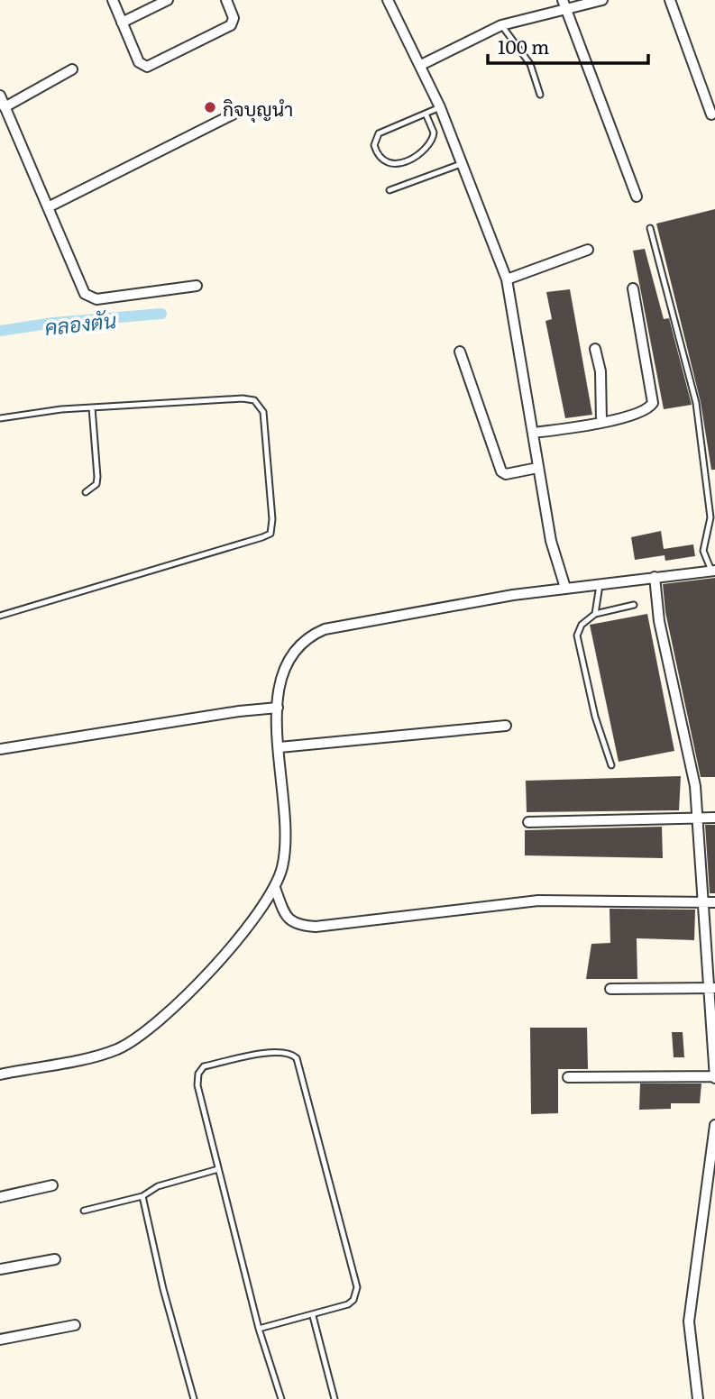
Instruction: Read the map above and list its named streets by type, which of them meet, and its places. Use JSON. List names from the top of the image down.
{
  "water": ["คลองตัน"],
  "places": ["กิจบุญนำ"],
  "scale_bar": "100 m"
}
